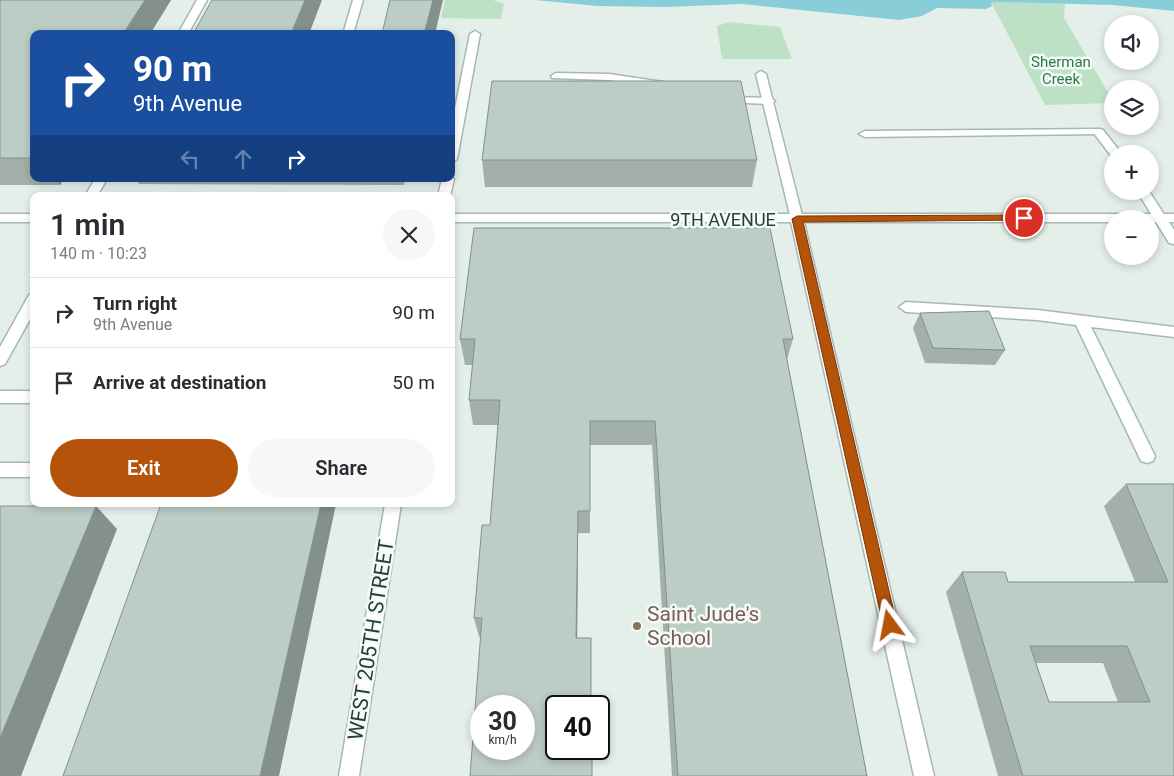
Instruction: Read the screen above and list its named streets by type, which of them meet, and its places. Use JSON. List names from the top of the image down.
{
  "streets": {
    "street": ["9TH AVENUE", "WEST 205TH STREET"]
  },
  "parks": ["Sherman Creek"],
  "places": ["Saint Jude's School"],
  "page": {
    "map_buttons": ["+", "−"],
    "turn": ["90 m", "9th Avenue"],
    "heading": ["1 min", "140 m · 10:23"],
    "list": [
      {
        "name": "Turn right",
        "note": "9th Avenue",
        "value": "90 m"
      },
      {
        "name": "Arrive at destination",
        "value": "50 m"
      }
    ],
    "buttons": ["Exit", "Share"],
    "speed": "30 km/h",
    "limit": "40"
  }
}
